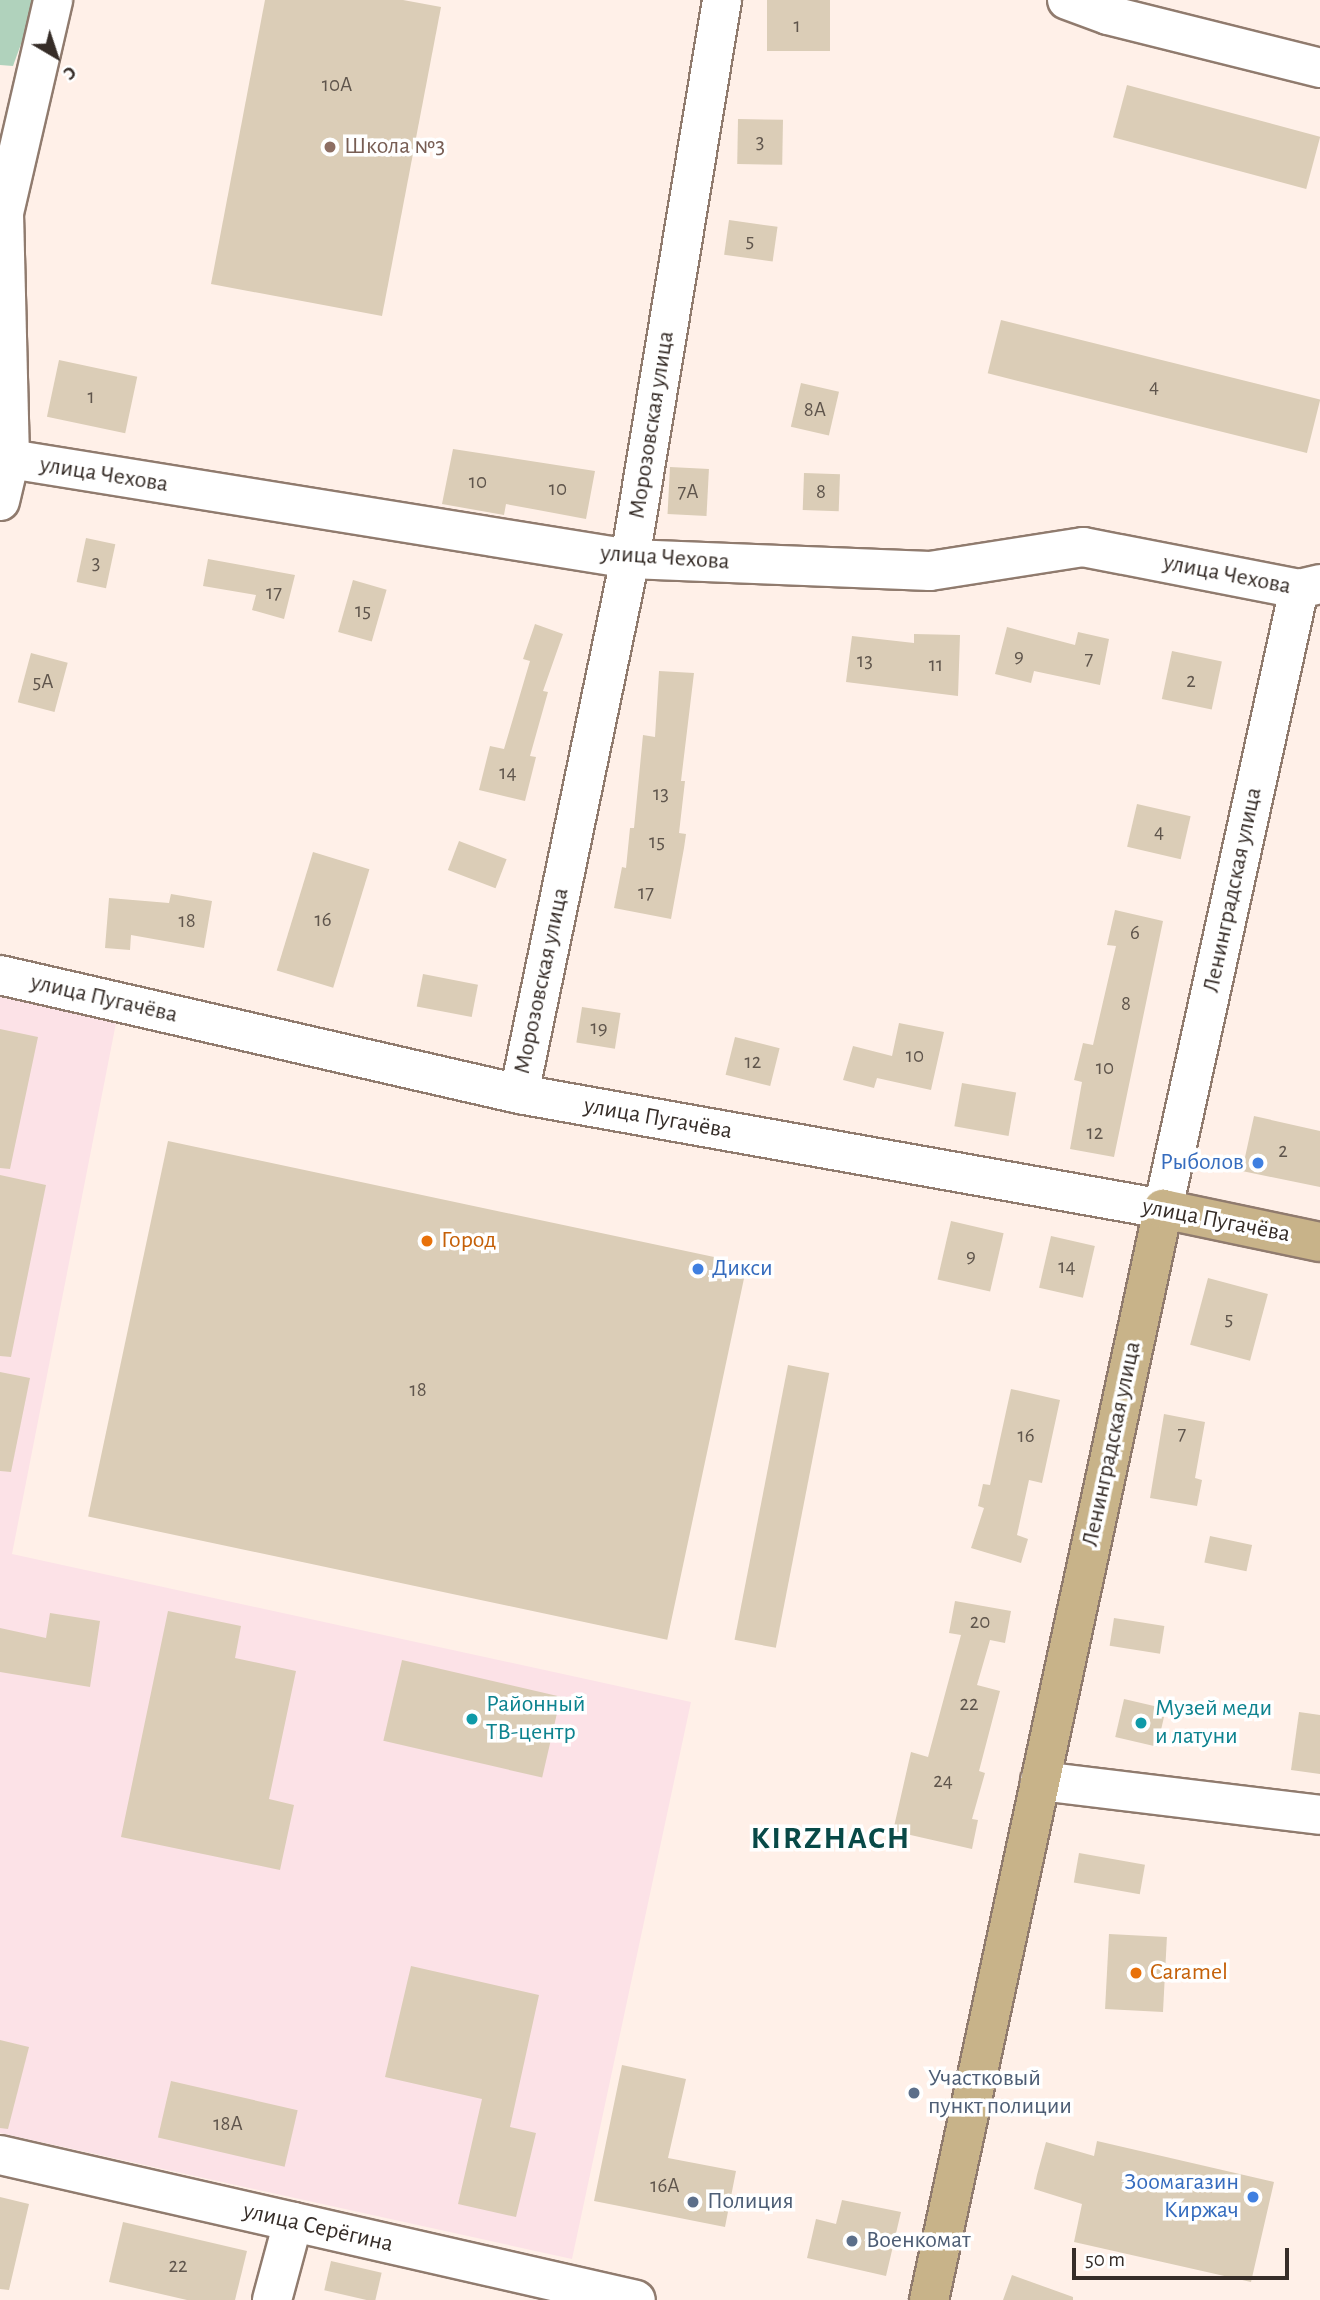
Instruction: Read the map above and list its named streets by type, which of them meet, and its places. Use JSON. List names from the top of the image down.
{
  "streets": {
    "main road": ["Ленинградская улица", "улица Пугачёва"],
    "street": ["Морозовская улица", "улица Чехова", "улица Серёгина"]
  },
  "crossings": [
    ["Морозовская улица", "улица Чехова"],
    ["Морозовская улица", "улица Пугачёва"],
    ["улица Чехова", "Ленинградская улица"],
    ["Ленинградская улица", "улица Пугачёва"]
  ],
  "districts": ["KIRZHACH"],
  "places": [
    "Школа №3",
    "Рыболов",
    "Город",
    "Дикси",
    "Районный ТВ-центр",
    "Музей меди и латуни",
    "Caramel",
    "Участковый пункт полиции",
    "Зоомагазин Киржач",
    "Полиция",
    "Военкомат"
  ],
  "house_numbers": [
    "1",
    "10А",
    "3",
    "5",
    "4",
    "1",
    "8А",
    "10",
    "10",
    "7А",
    "8",
    "3",
    "17",
    "15",
    "9",
    "7",
    "13",
    "11",
    "2",
    "5А",
    "14",
    "13",
    "4",
    "15",
    "17",
    "16",
    "18",
    "6",
    "8",
    "19",
    "10",
    "12",
    "10",
    "12",
    "2",
    "9",
    "14",
    "5",
    "18",
    "7",
    "16",
    "20",
    "22",
    "24",
    "18А",
    "16А",
    "22"
  ],
  "scale_bar": "50 m",
  "north": "bottom right"
}
